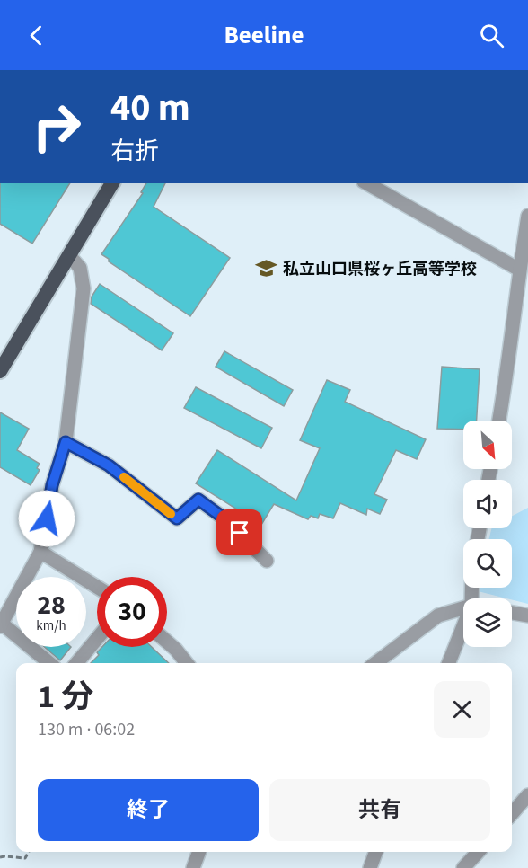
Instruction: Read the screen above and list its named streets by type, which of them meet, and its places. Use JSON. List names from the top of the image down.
{
  "places": {
    "school or university": ["私立山口県桜ヶ丘高等学校"]
  },
  "north": "bottom right",
  "page": {
    "header": "Beeline",
    "turn": ["40 m", "右折"],
    "speed": "28 km/h",
    "limit": "30",
    "heading": ["1 分", "130 m · 06:02"],
    "buttons": ["終了", "共有"]
  }
}
